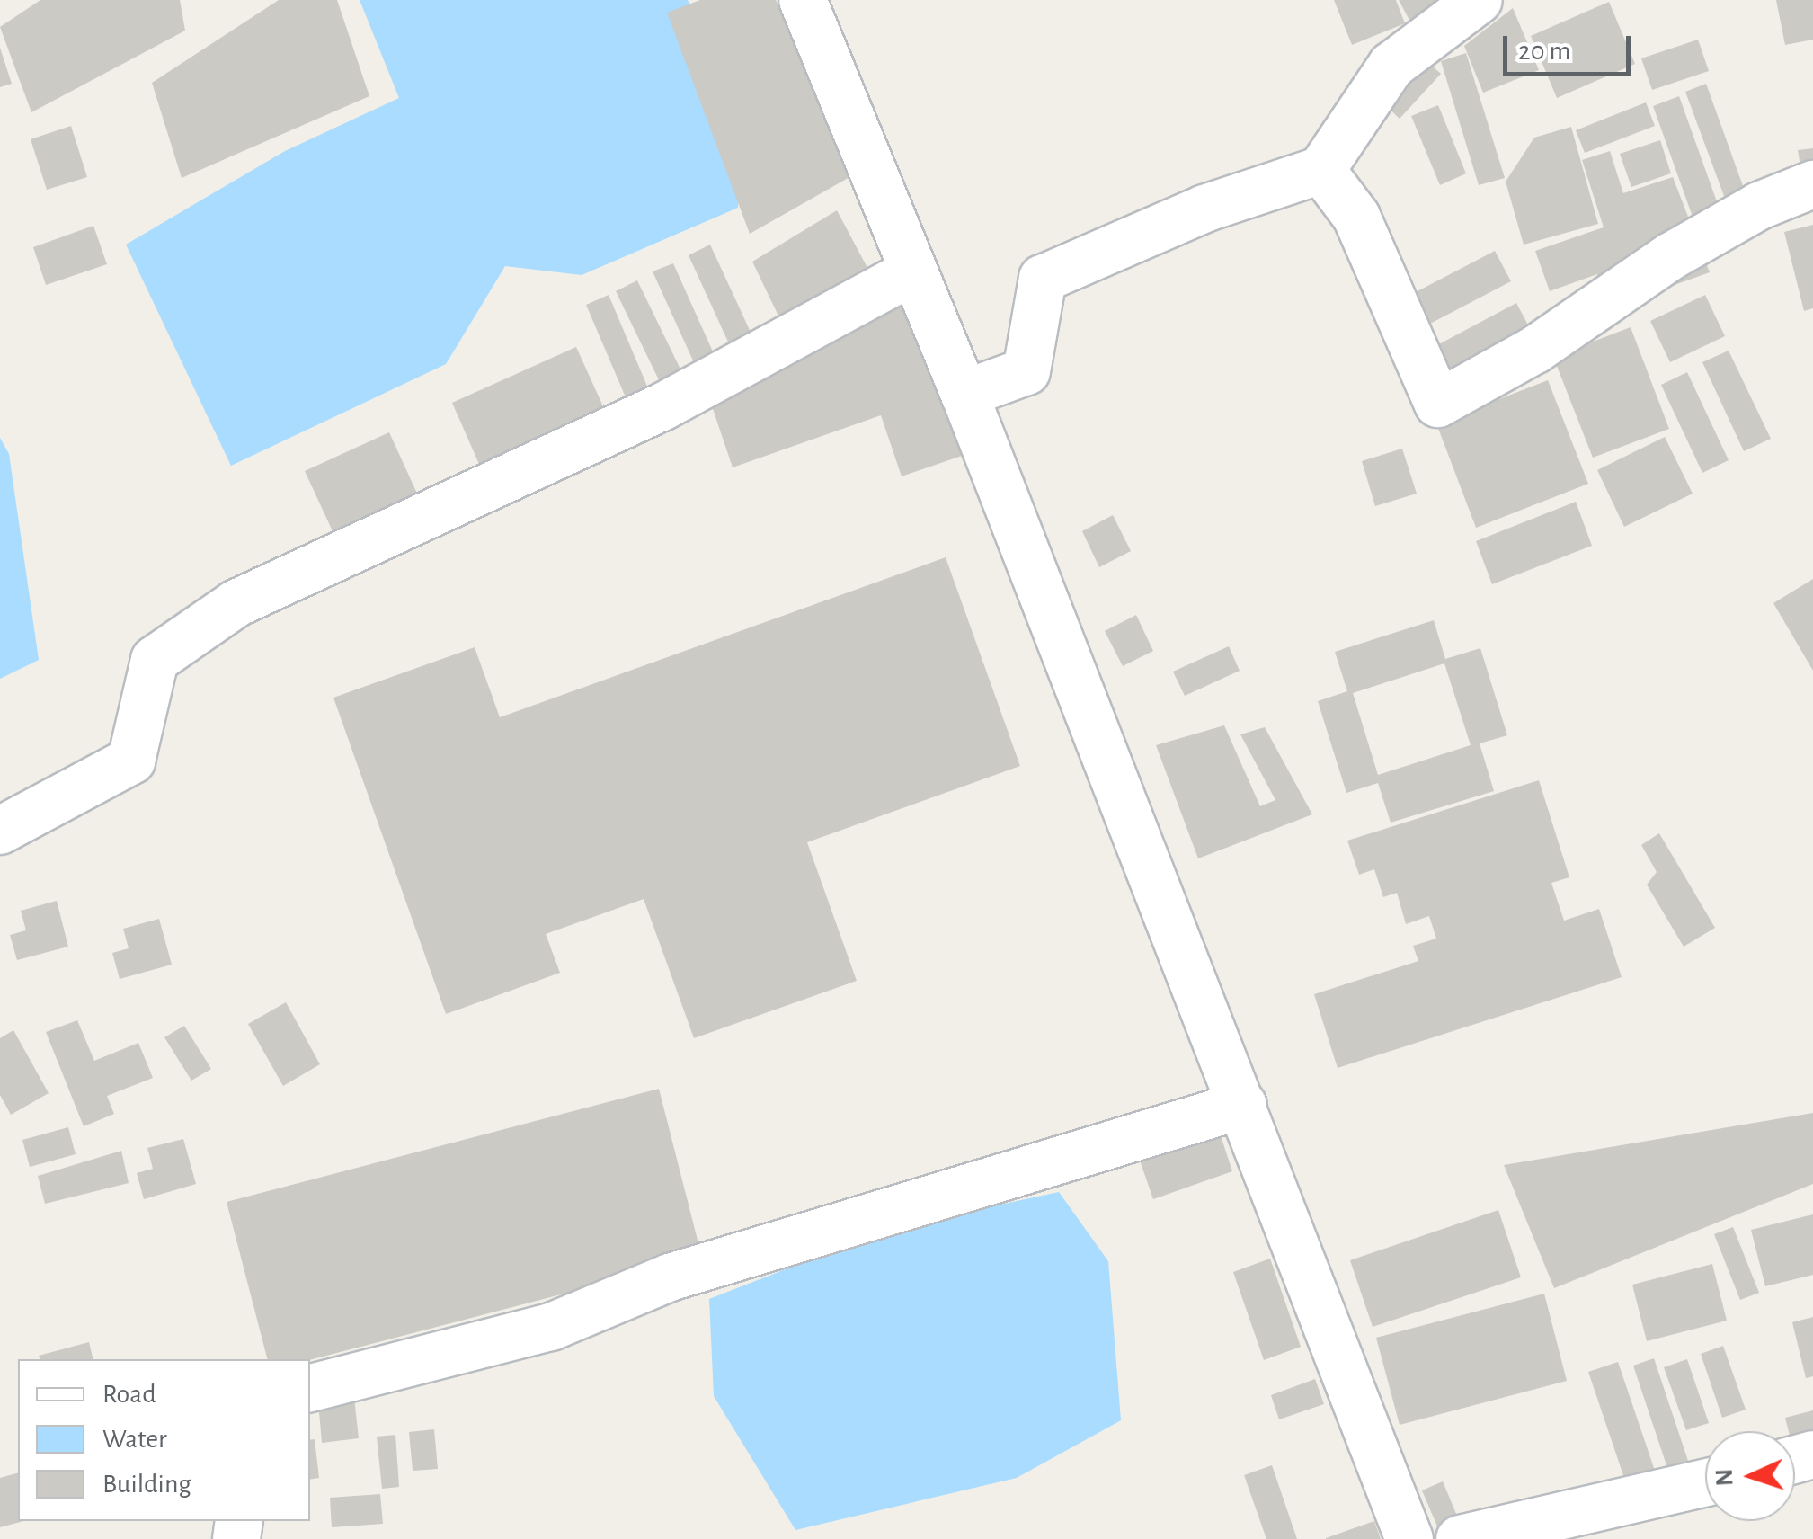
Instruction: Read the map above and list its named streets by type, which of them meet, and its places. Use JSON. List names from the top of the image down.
{
  "legend": ["Road", "Water", "Building"],
  "scale_bar": "20 m",
  "north": "left"
}
